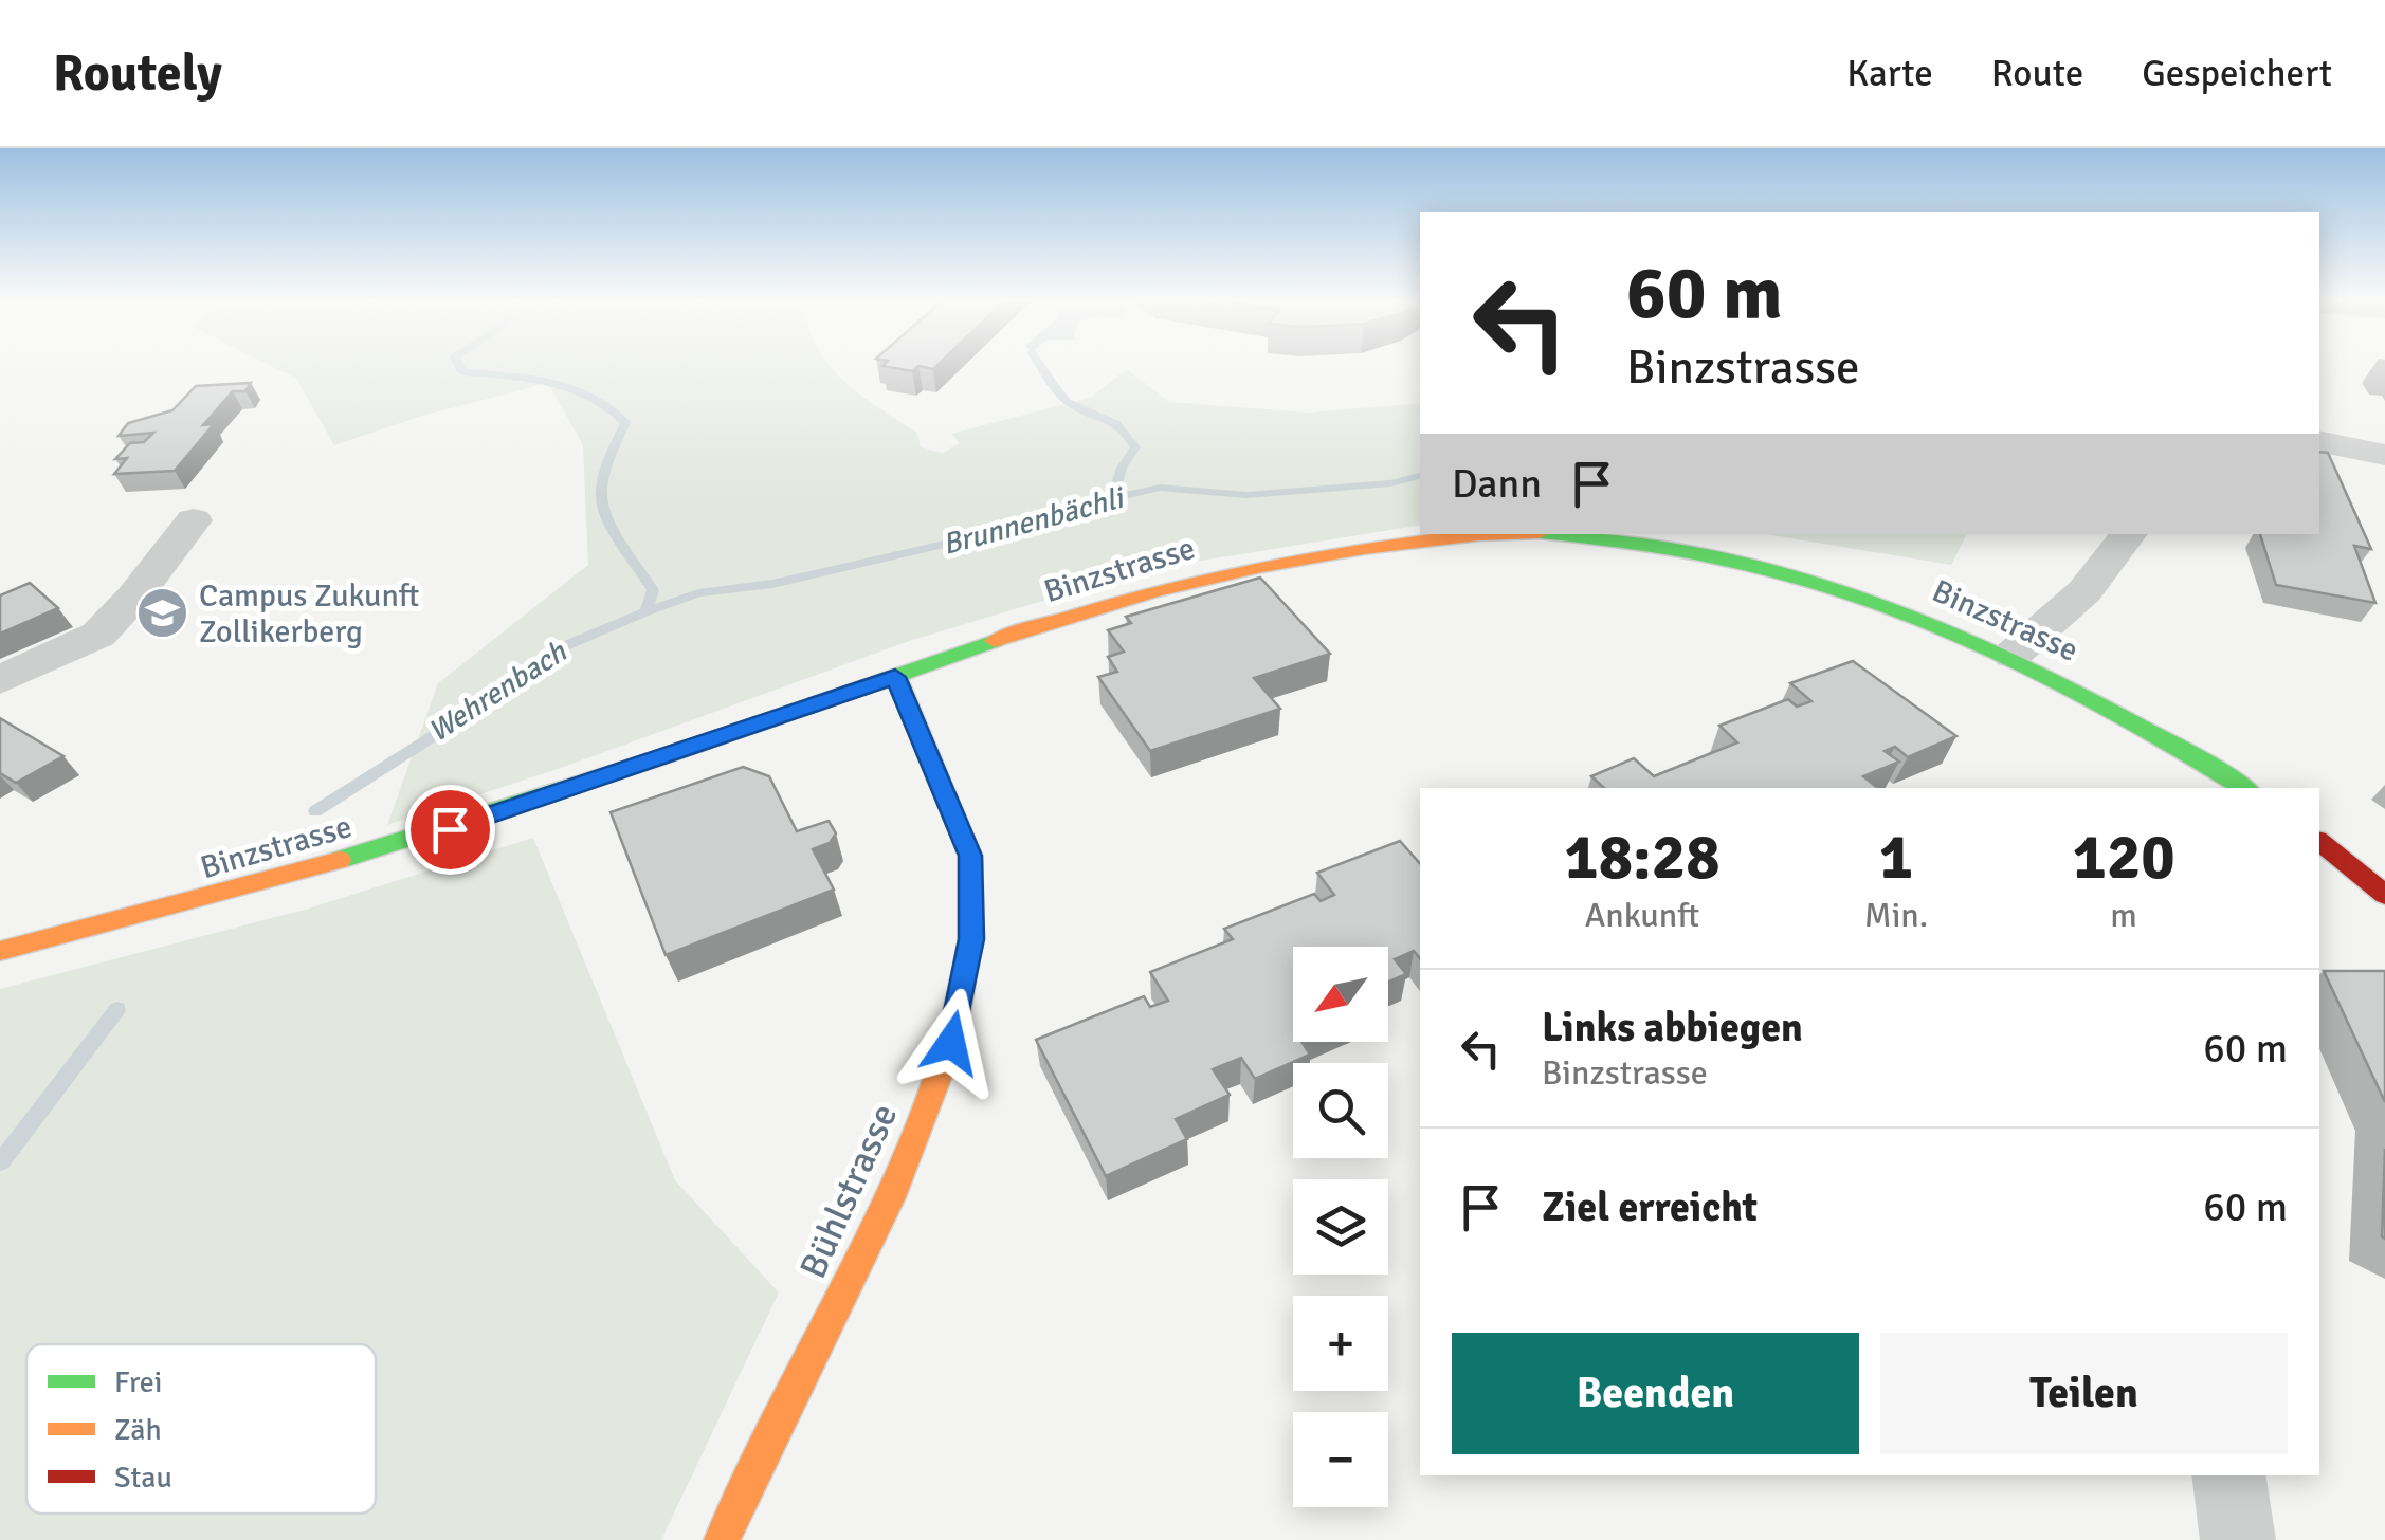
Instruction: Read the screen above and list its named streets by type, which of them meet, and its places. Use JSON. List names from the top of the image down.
{
  "streets": {
    "main road": ["Binzstrasse", "Bühlstrasse"]
  },
  "crossings": [
    ["Binzstrasse", "Bühlstrasse"]
  ],
  "water": ["Brunnenbächli", "Wehrenbach"],
  "places": {
    "school or university": ["Campus Zukunft Zollikerberg"]
  },
  "legend": ["Frei", "Zäh", "Stau"],
  "north": "bottom left",
  "page": {
    "header": "Routely",
    "nav": ["Karte", "Route", "Gespeichert"],
    "turn": ["60 m", "Binzstrasse"],
    "then": "Dann",
    "eta": [
      "18:28",
      "Ankunft",
      "1",
      "Min.",
      "120",
      "m"
    ],
    "map_buttons": ["+", "−"],
    "list": [
      {
        "name": "Links abbiegen",
        "note": "Binzstrasse",
        "value": "60 m"
      },
      {
        "name": "Ziel erreicht",
        "value": "60 m"
      }
    ],
    "buttons": ["Beenden", "Teilen"]
  }
}
